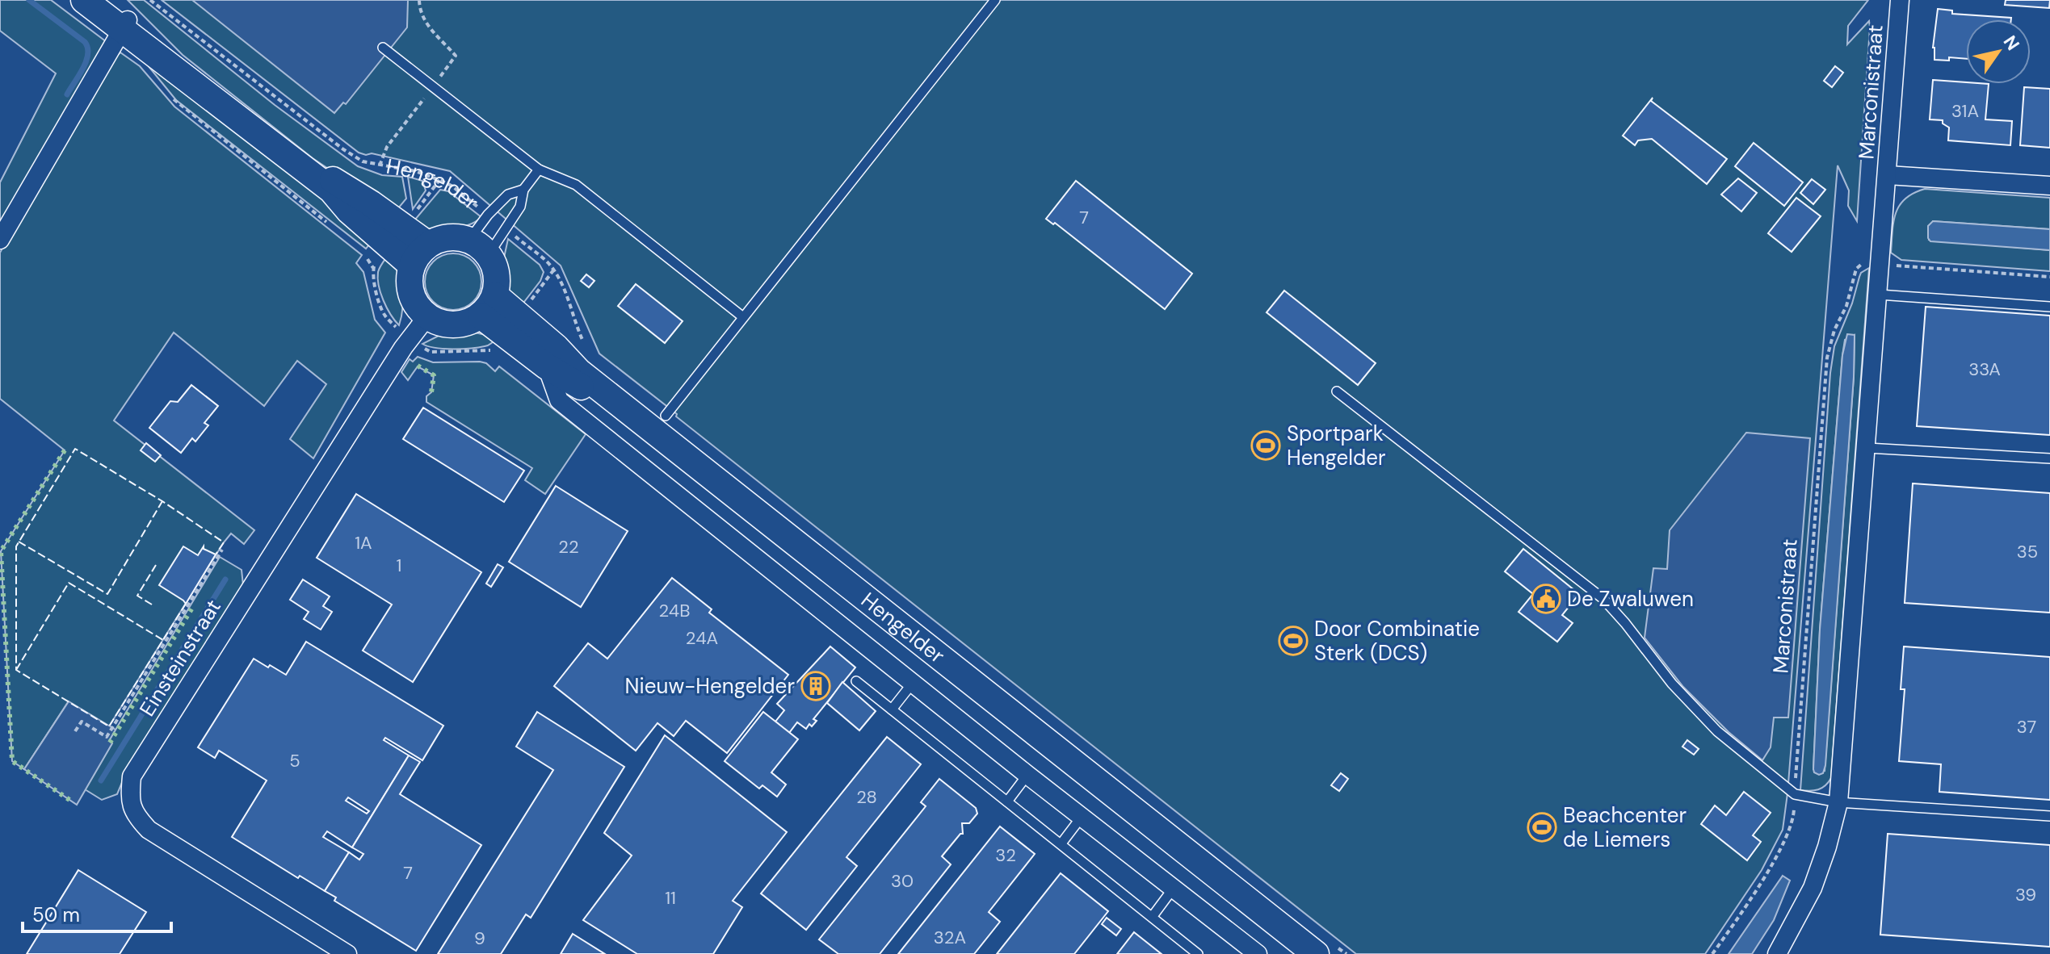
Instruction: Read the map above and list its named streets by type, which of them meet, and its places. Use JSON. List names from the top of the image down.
{
  "streets": {
    "main road": ["Hengelder"],
    "street": ["Marconistraat", "Einsteinstraat"]
  },
  "crossings": [
    ["Hengelder", "Einsteinstraat"]
  ],
  "places": {
    "sports": ["Sportpark Hengelder", "Door Combinatie Sterk (DCS)", "Beachcenter de Liemers"],
    "public building": ["De Zwaluwen"],
    "building": ["Nieuw-Hengelder"]
  },
  "house_numbers": [
    "31A",
    "7",
    "33A",
    "1A",
    "22",
    "35",
    "1",
    "24B",
    "24A",
    "37",
    "5",
    "28",
    "32",
    "7",
    "30",
    "39",
    "11",
    "32A",
    "9"
  ],
  "scale_bar": "50 m",
  "north": "top right"
}
